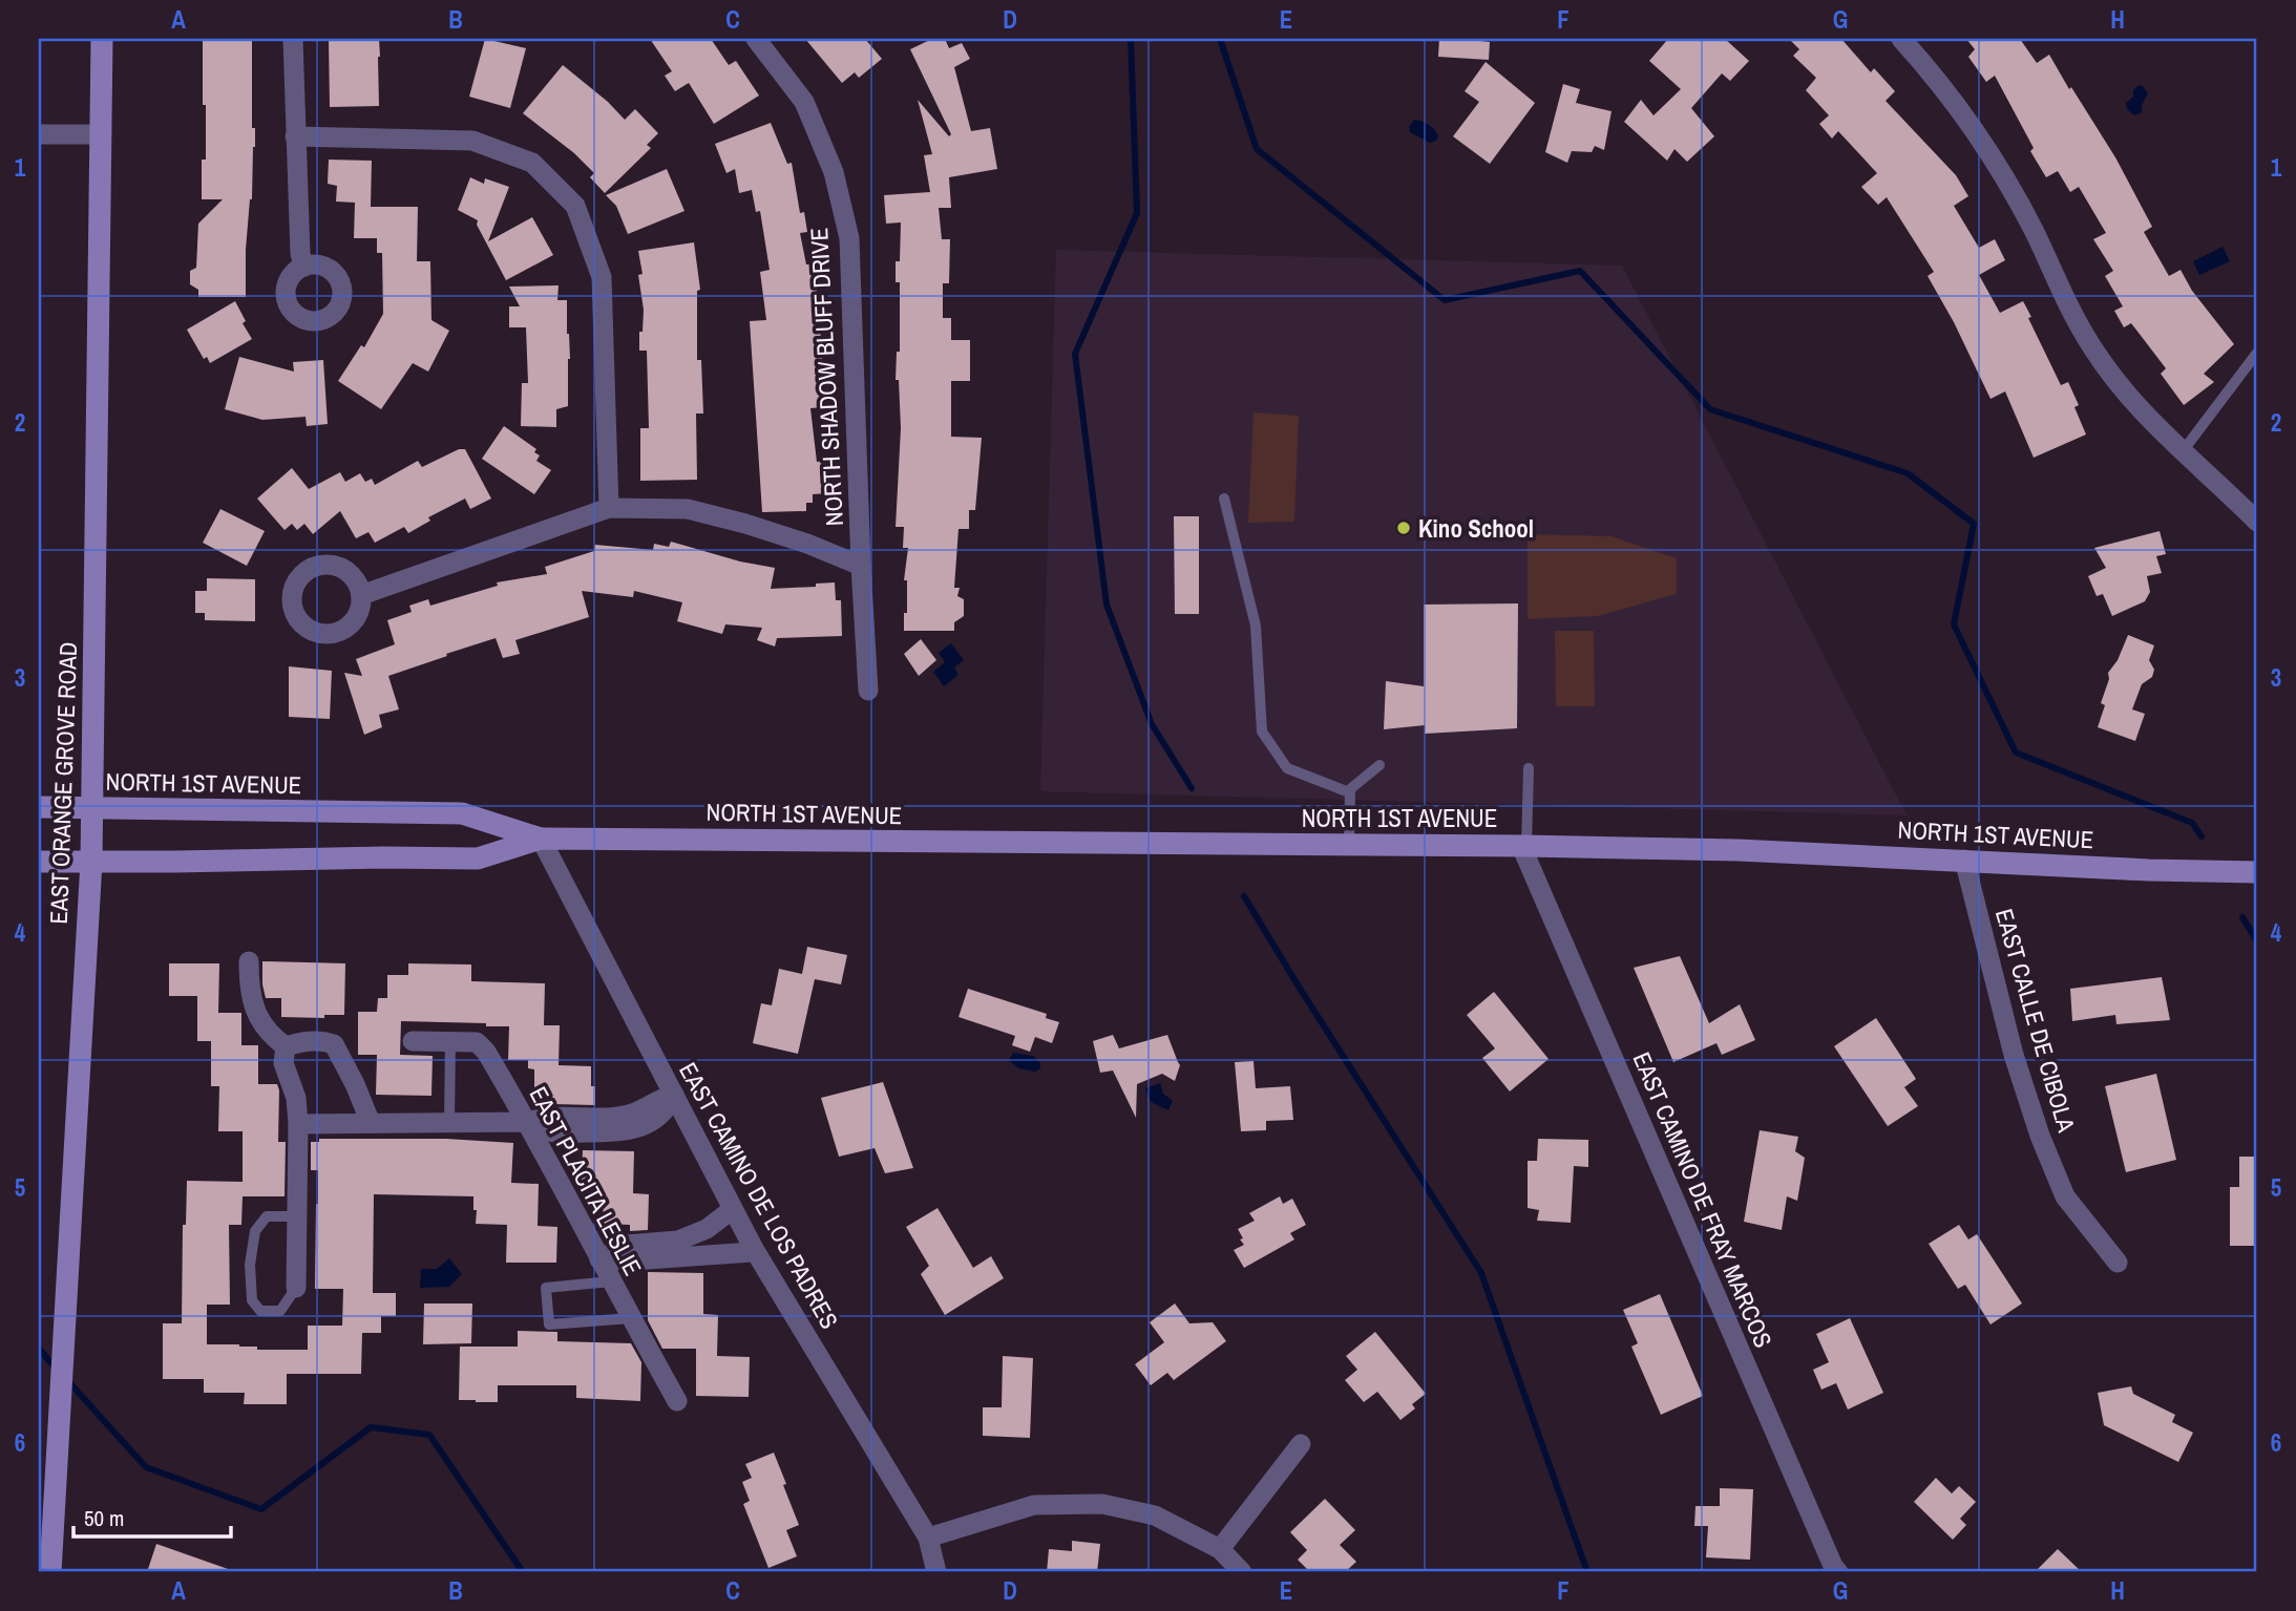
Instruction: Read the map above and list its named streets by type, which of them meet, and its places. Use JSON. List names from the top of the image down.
{
  "streets": {
    "main road": ["EAST ORANGE GROVE ROAD", "NORTH 1ST AVENUE"],
    "street": [
      "NORTH SHADOW BLUFF DRIVE",
      "EAST CALLE DE CIBOLA",
      "EAST PLACITA LESLIE",
      "EAST CAMINO DE LOS PADRES",
      "EAST CAMINO DE FRAY MARCOS"
    ]
  },
  "crossings": [
    ["EAST ORANGE GROVE ROAD", "NORTH 1ST AVENUE"],
    ["NORTH 1ST AVENUE", "EAST CALLE DE CIBOLA"],
    ["NORTH 1ST AVENUE", "EAST CAMINO DE LOS PADRES"],
    ["NORTH 1ST AVENUE", "EAST CAMINO DE FRAY MARCOS"]
  ],
  "places": ["Kino School"],
  "scale_bar": "50 m",
  "grid": {
    "columns": [
      "A",
      "B",
      "C",
      "D",
      "E",
      "F",
      "G",
      "H"
    ],
    "rows": [
      "1",
      "2",
      "3",
      "4",
      "5",
      "6"
    ]
  }
}
